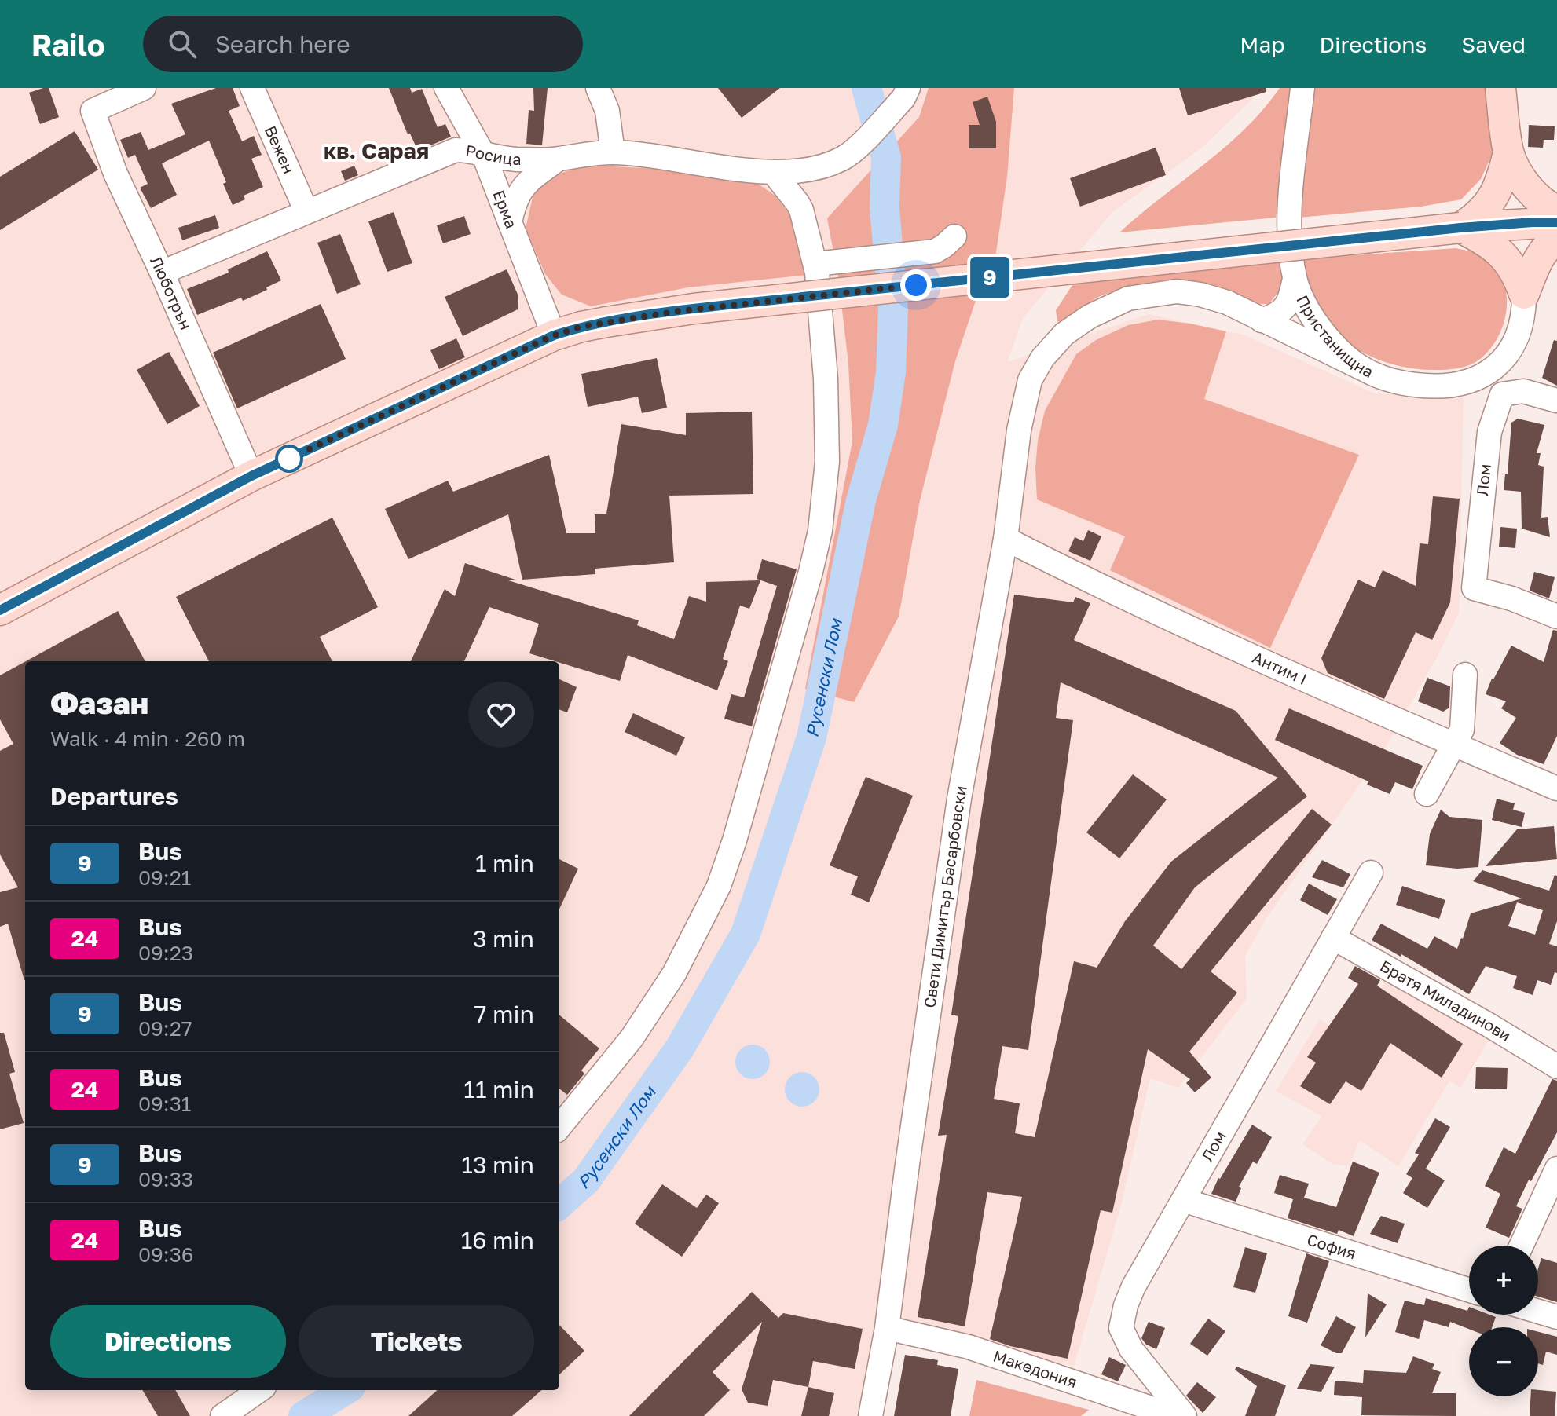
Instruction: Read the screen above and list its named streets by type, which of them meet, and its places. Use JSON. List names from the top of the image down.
{
  "streets": {
    "street": [
      "Вежен",
      "Росица",
      "Ерма",
      "Люботрън",
      "Пристанищна",
      "Лом",
      "Антим I",
      "Свети Димитър Басарбовски",
      "Братя Миладинови",
      "София",
      "Македония"
    ]
  },
  "crossings": [
    ["Вежен", "Росица"],
    ["Росица", "Ерма"],
    ["Росица", "Люботрън"],
    ["Пристанищна", "Свети Димитър Басарбовски"],
    ["Лом", "Братя Миладинови"],
    ["Лом", "София"],
    ["Лом", "Македония"],
    ["Антим I", "Свети Димитър Басарбовски"],
    ["Свети Димитър Басарбовски", "Македония"]
  ],
  "districts": ["кв. Сарая"],
  "water": ["Русенски Лом"],
  "lines": ["bus line 9"],
  "page": {
    "header": "Railo",
    "search": "Search here",
    "nav": ["Map", "Directions", "Saved"],
    "on_map": "9",
    "heading": [
      ["Фазан", "Walk · 4 min · 260 m"],
      "Departures"
    ],
    "list": [
      {
        "mark": "9",
        "name": "Bus",
        "note": "09:21",
        "value": "1 min"
      },
      {
        "mark": "24",
        "name": "Bus",
        "note": "09:23",
        "value": "3 min"
      },
      {
        "mark": "9",
        "name": "Bus",
        "note": "09:27",
        "value": "7 min"
      },
      {
        "mark": "24",
        "name": "Bus",
        "note": "09:31",
        "value": "11 min"
      },
      {
        "mark": "9",
        "name": "Bus",
        "note": "09:33",
        "value": "13 min"
      },
      {
        "mark": "24",
        "name": "Bus",
        "note": "09:36",
        "value": "16 min"
      }
    ],
    "map_buttons": ["+", "−"],
    "buttons": ["Directions", "Tickets"]
  }
}
